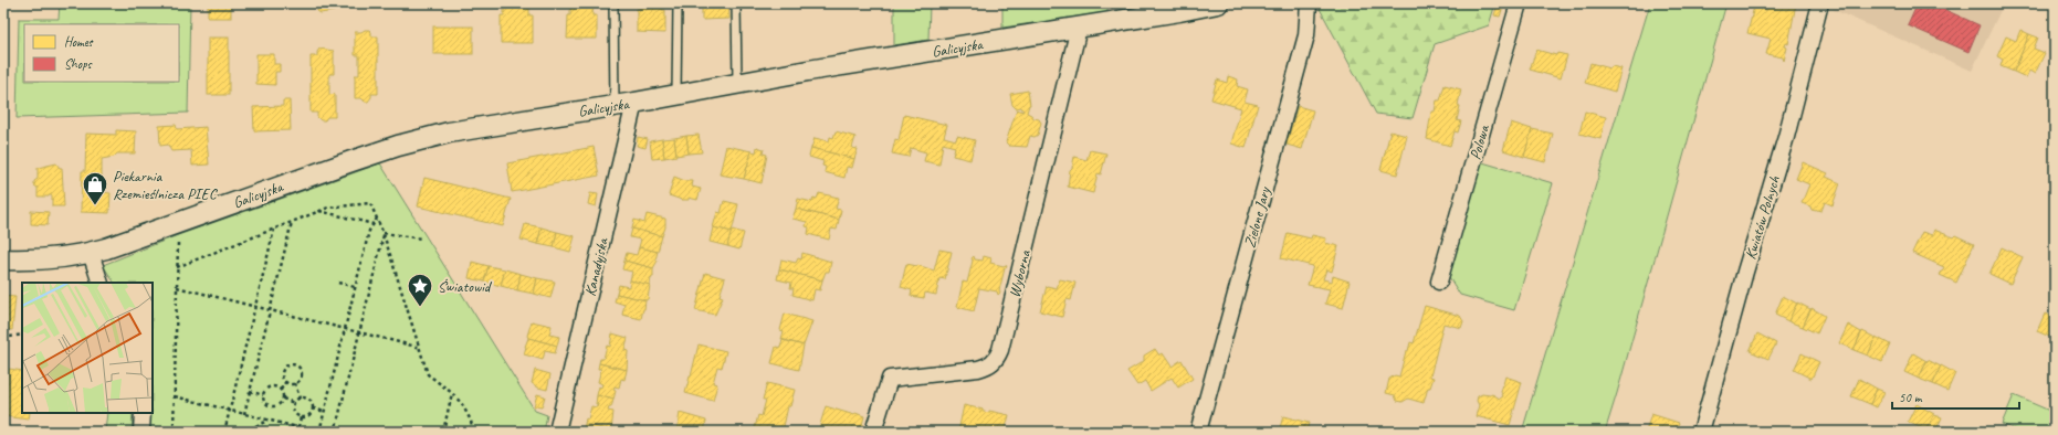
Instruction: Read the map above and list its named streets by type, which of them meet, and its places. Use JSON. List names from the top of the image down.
{
  "streets": {
    "street": [
      "Galicyjska",
      "Polowa",
      "Zielone Jary",
      "Kwiatów Polnych",
      "Kanadyjska",
      "Wyborna"
    ]
  },
  "crossings": [
    ["Galicyjska", "Kanadyjska"],
    ["Galicyjska", "Wyborna"]
  ],
  "places": {
    "shop": ["Piekarnia Rzemieślnicza PIEC"],
    "place": ["Światowid"]
  },
  "legend": ["Homes", "Shops"],
  "scale_bar": "50 m"
}
